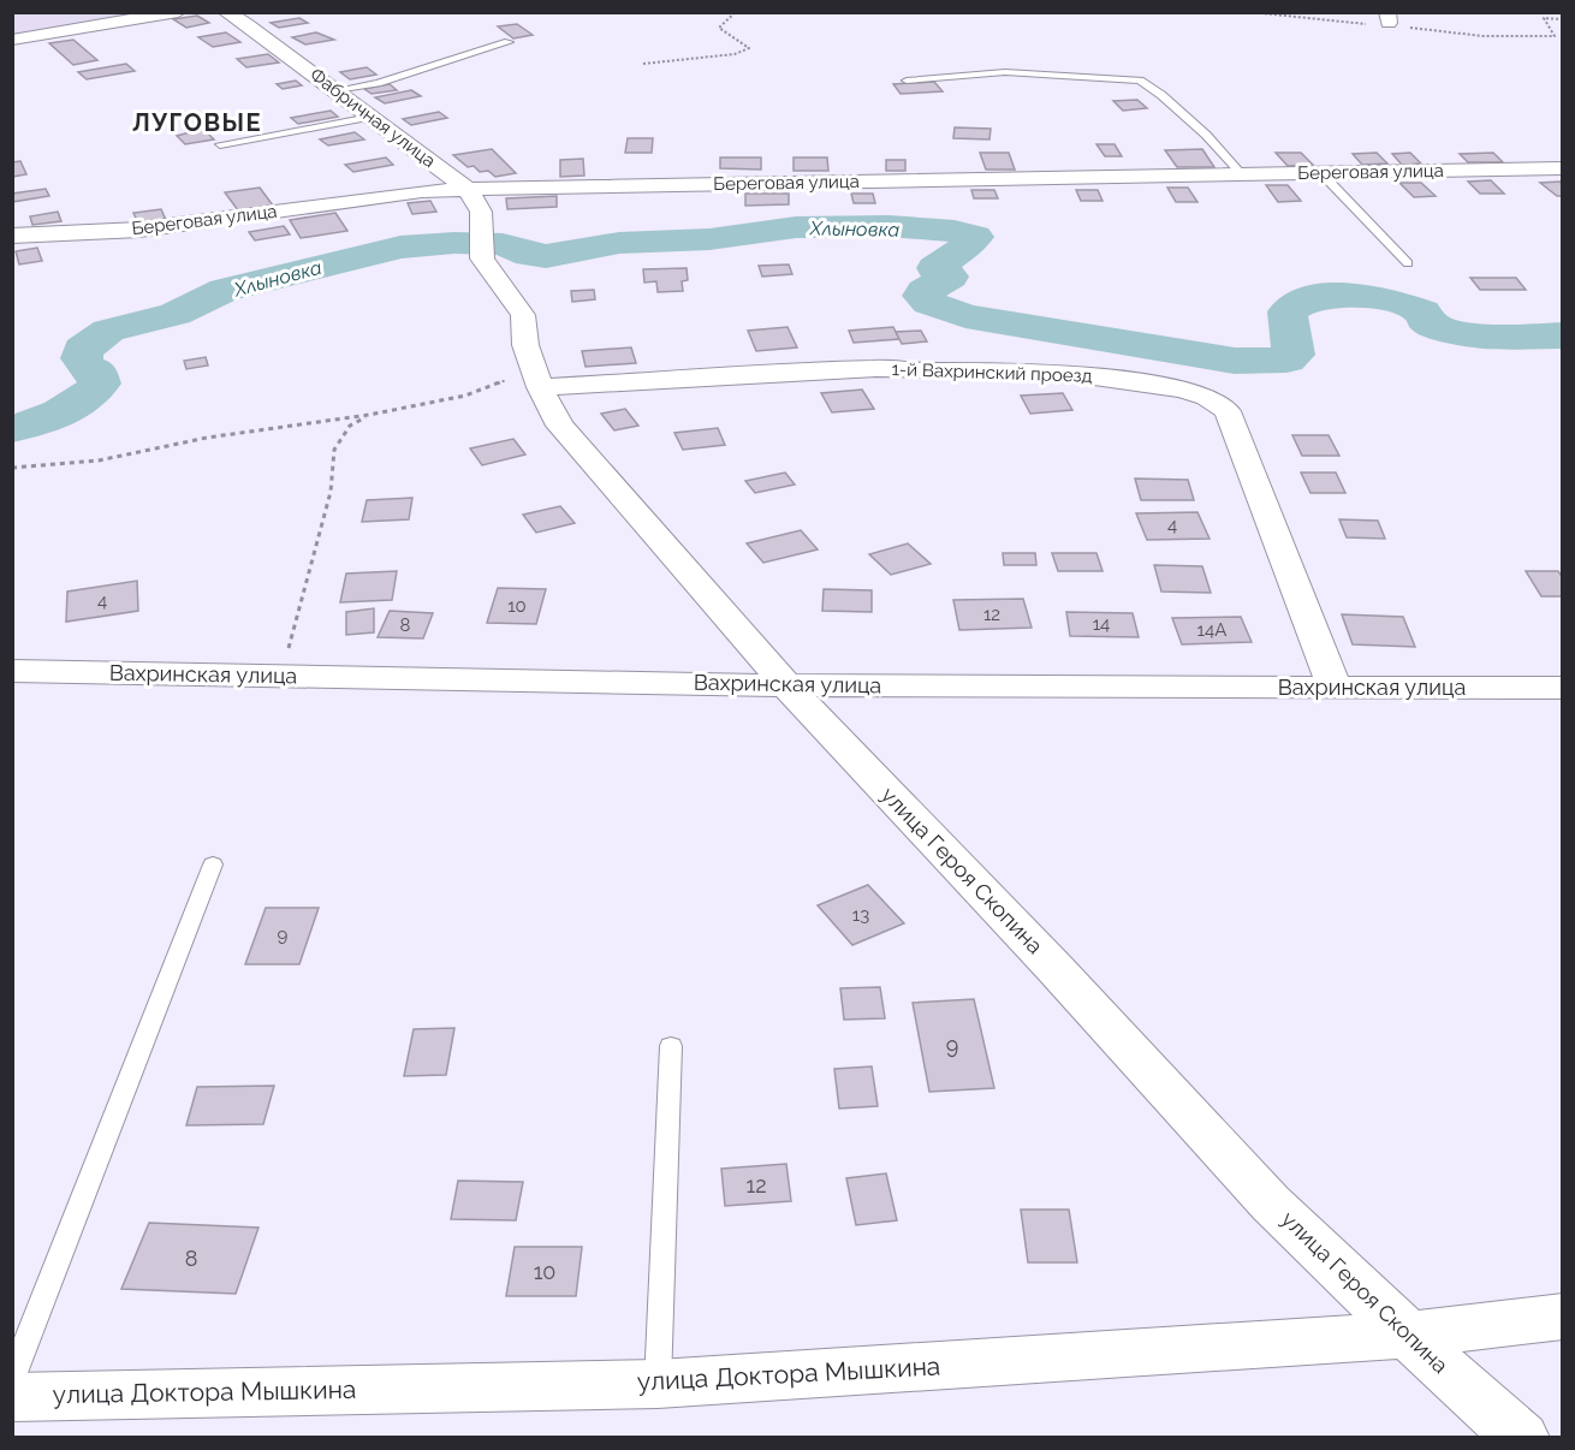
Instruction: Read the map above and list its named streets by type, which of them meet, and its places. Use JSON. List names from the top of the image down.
{
  "streets": {
    "street": [
      "Фабричная улица",
      "Береговая улица",
      "1-й Вахринский проезд",
      "Вахринская улица",
      "улица Героя Скопина",
      "улица Доктора Мышкина"
    ]
  },
  "crossings": [
    ["Фабричная улица", "Береговая улица"],
    ["Фабричная улица", "улица Героя Скопина"],
    ["Береговая улица", "улица Героя Скопина"],
    ["1-й Вахринский проезд", "Вахринская улица"],
    ["1-й Вахринский проезд", "улица Героя Скопина"],
    ["Вахринская улица", "улица Героя Скопина"],
    ["улица Героя Скопина", "улица Доктора Мышкина"]
  ],
  "districts": ["ЛУГОВЫЕ"],
  "water": ["Хлыновка"],
  "house_numbers": [
    "4",
    "4",
    "10",
    "12",
    "14",
    "8",
    "14А",
    "13",
    "9",
    "9",
    "12",
    "8",
    "10"
  ]
}
